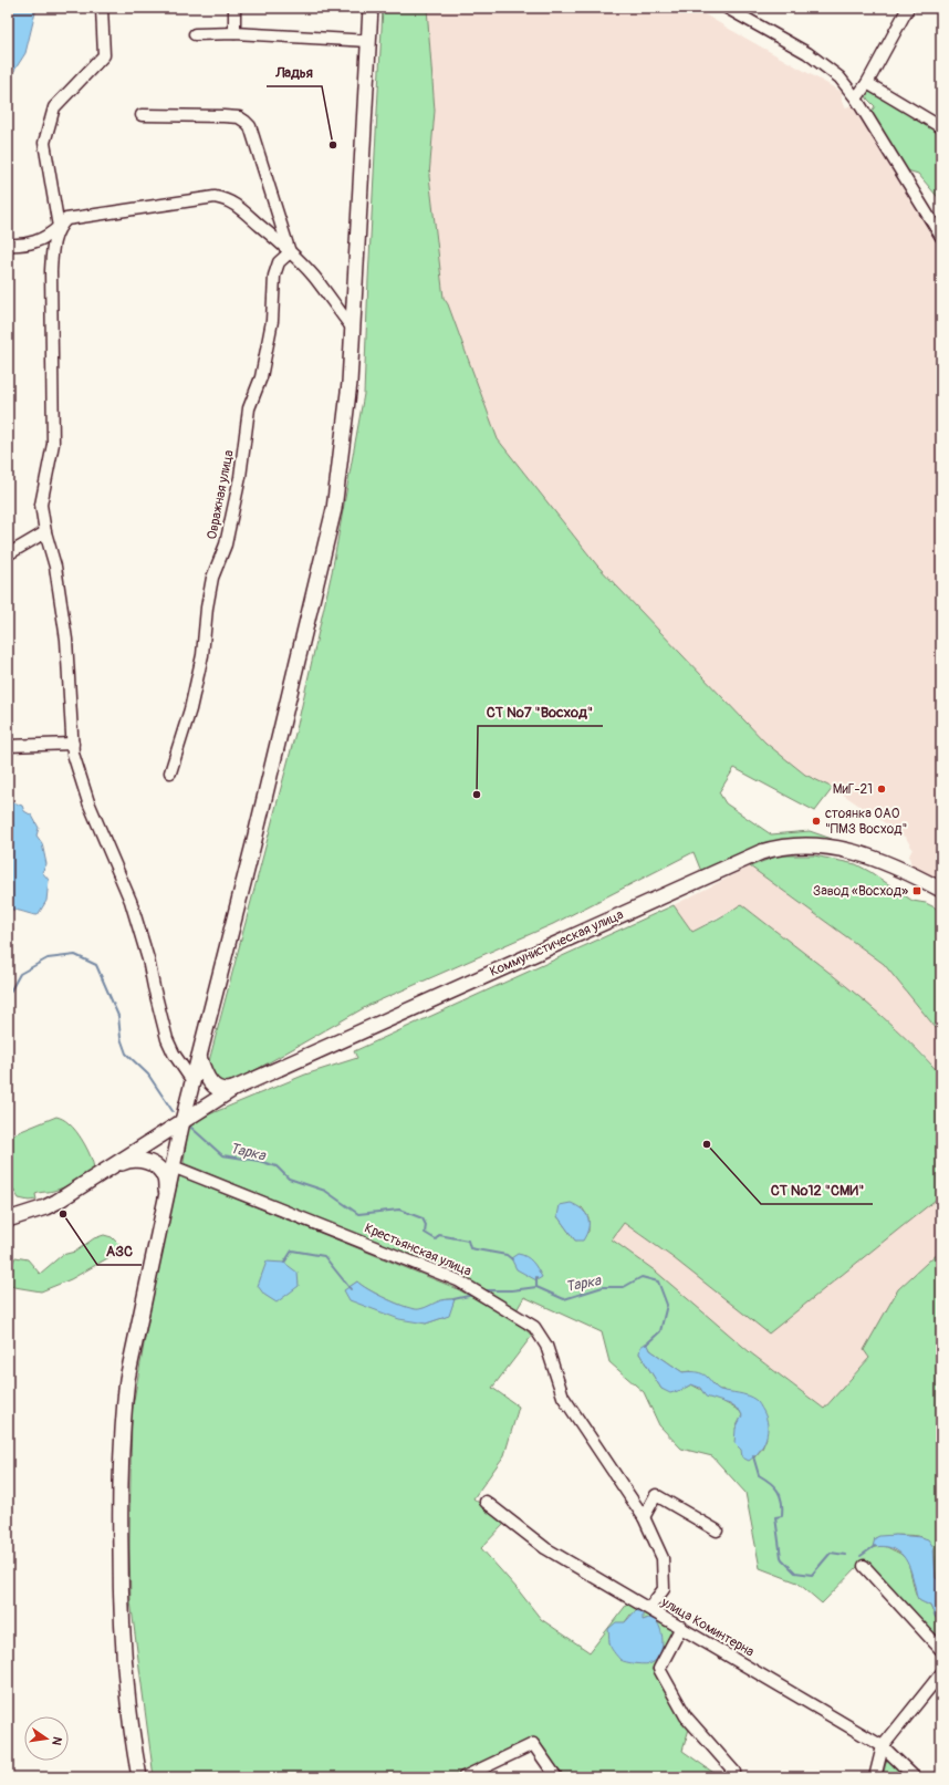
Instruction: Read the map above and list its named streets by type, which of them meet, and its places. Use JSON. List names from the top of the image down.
{
  "streets": {
    "main road": ["Коммунистическая улица"],
    "street": ["Овражная улица", "Крестьянская улица", "улица Коминтерна"]
  },
  "crossings": [
    ["Крестьянская улица", "улица Коминтерна"]
  ],
  "water": ["Тарка"],
  "places": {
    "other": [
      "Ладья",
      "МиГ-21",
      "СТ №7 \"Восход\"",
      "стоянка ОАО \"ПМЗ Восход\"",
      "СТ №12 \"СМИ\"",
      "АЗС"
    ],
    "transit": ["Завод «Восход»"]
  },
  "north": "right"
}
